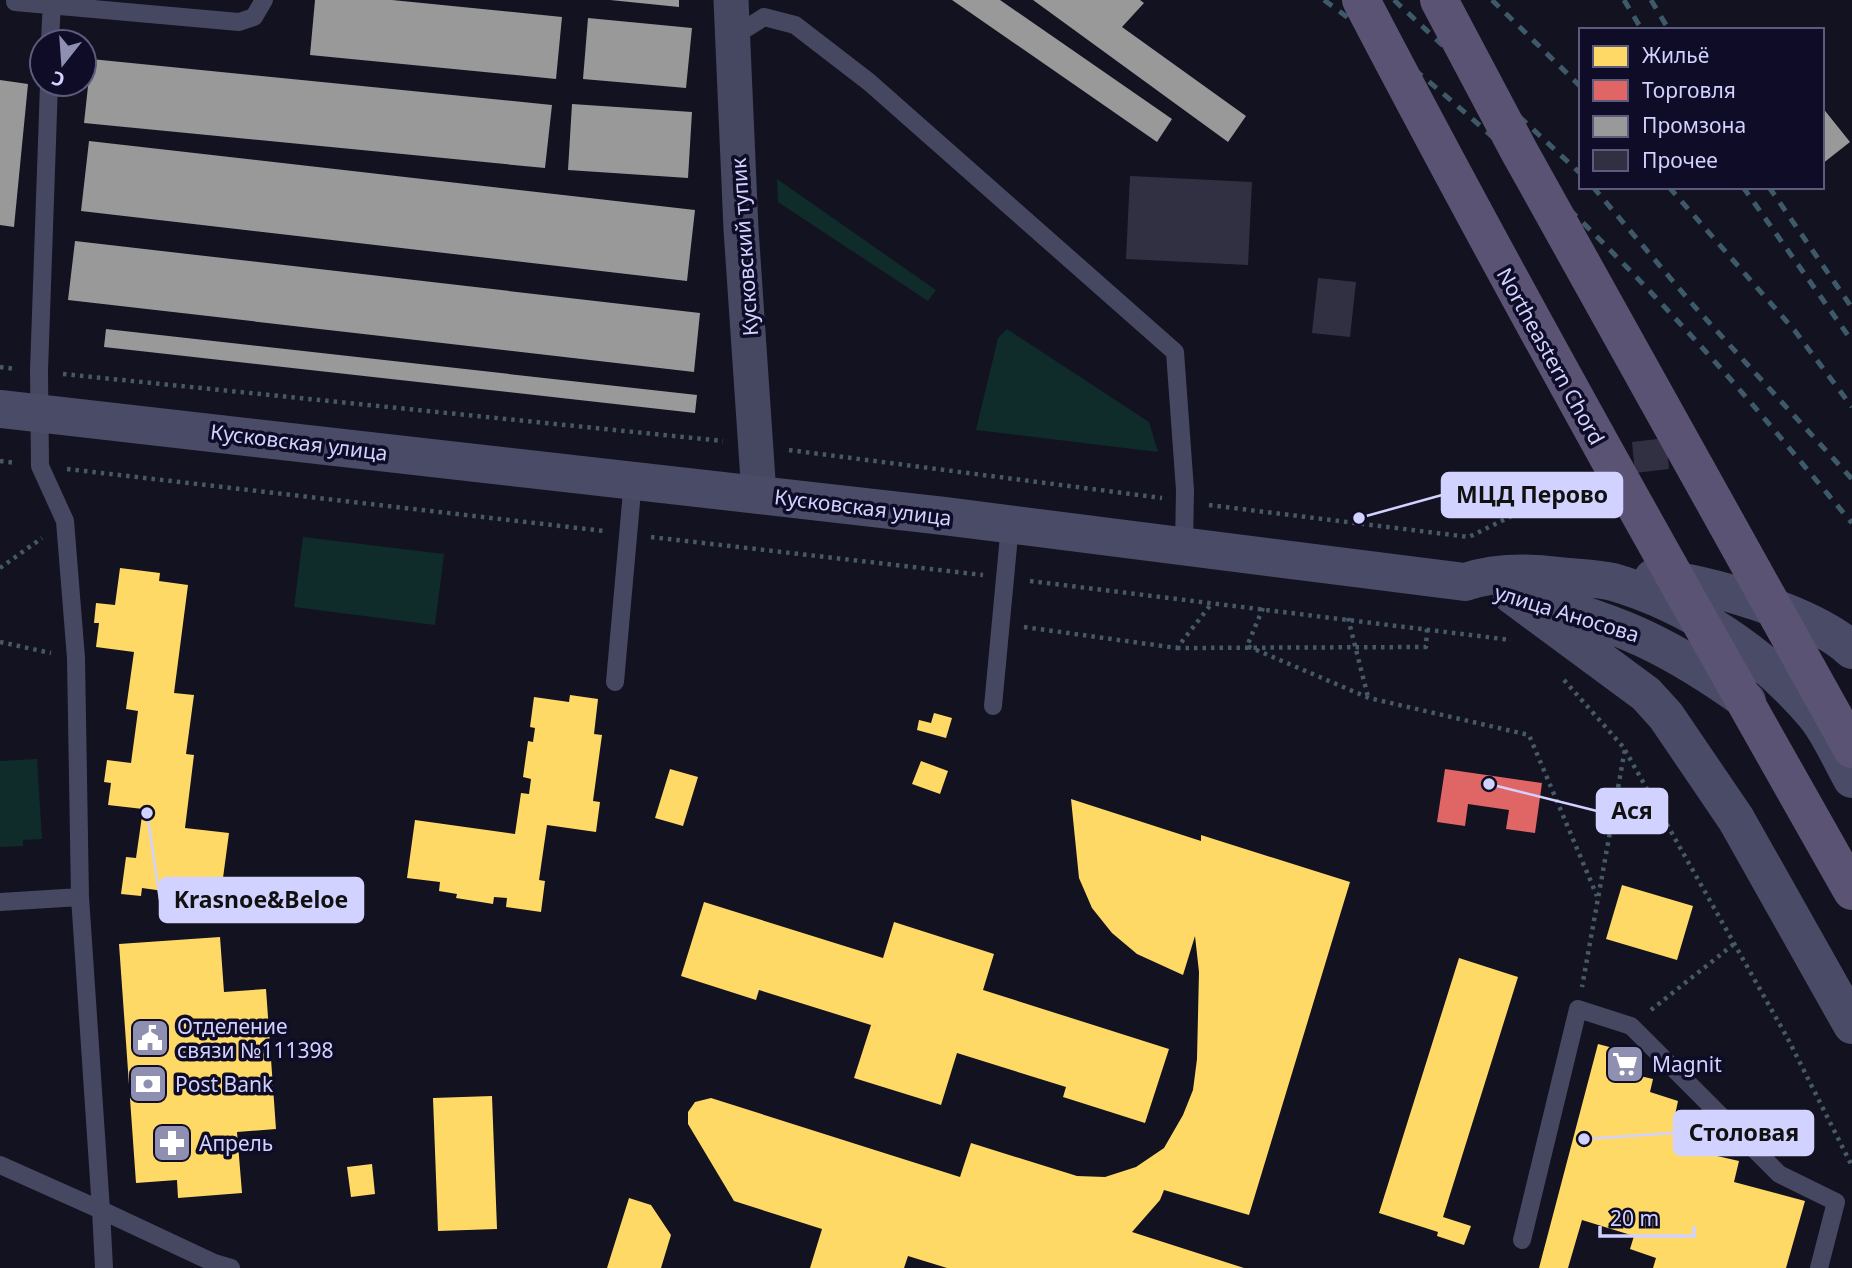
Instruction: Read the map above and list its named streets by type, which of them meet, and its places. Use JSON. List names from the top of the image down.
{
  "streets": {
    "main road": ["Northeastern Chord"],
    "street": ["Кусковский тупик", "Кусковская улица", "улица Аносова"]
  },
  "crossings": [
    ["Кусковский тупик", "Кусковская улица"],
    ["Кусковская улица", "улица Аносова"]
  ],
  "places": {
    "other": [
      "МЦД Перово",
      "Ася",
      "Krasnoe&Beloe",
      "Столовая"
    ],
    "public building": ["Отделение связи №111398"],
    "supermarket": ["Magnit"],
    "bank": ["Post Bank"],
    "pharmacy": ["Апрель"]
  },
  "legend": [
    "Жильё",
    "Торговля",
    "Промзона",
    "Прочее"
  ],
  "scale_bar": "20 m",
  "north": "bottom"
}
